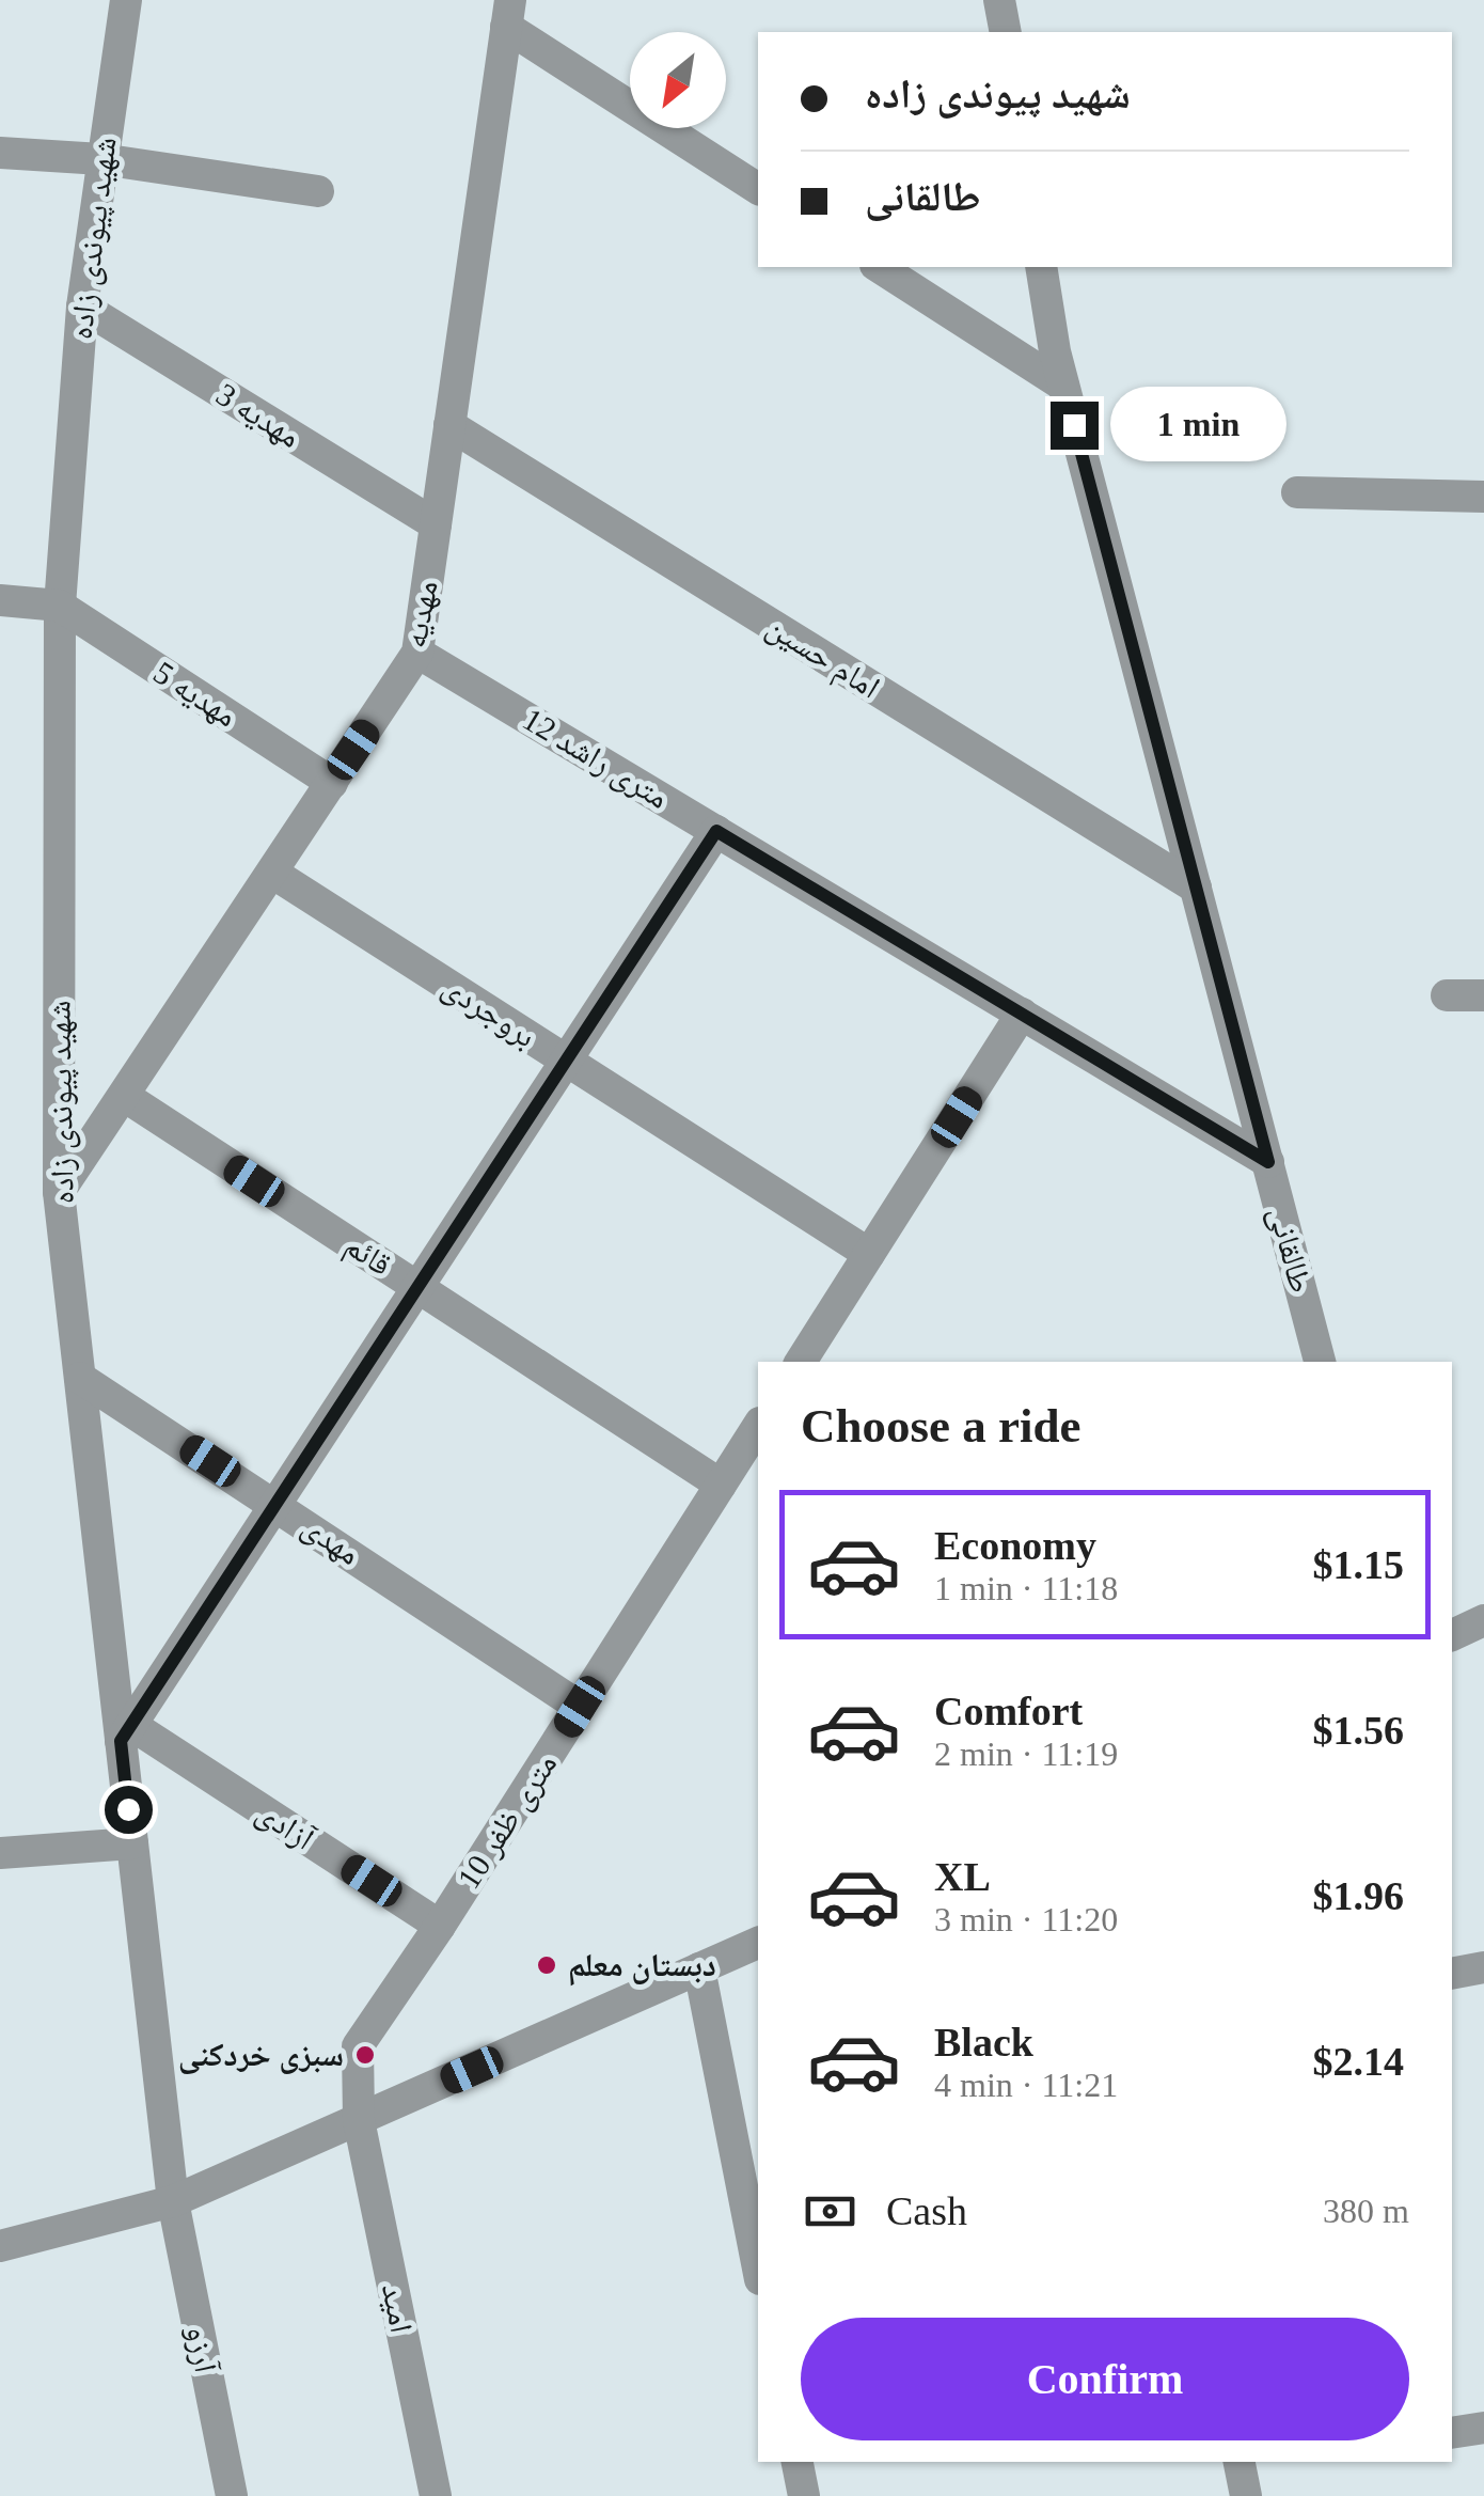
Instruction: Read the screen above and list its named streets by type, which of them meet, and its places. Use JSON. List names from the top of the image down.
{
  "streets": {
    "street": [
      "شهید پیوندی زاده",
      "مهدیه 3",
      "مهدیه",
      "امام حسین",
      "مهدیه 5",
      "12 متری راشد",
      "بروجردی",
      "طالقانی",
      "قائم",
      "مهدی",
      "10 متری ظفر",
      "آزادی",
      "امید",
      "آرزو"
    ]
  },
  "crossings": [
    ["شهید پیوندی زاده", "مهدیه 3"],
    ["شهید پیوندی زاده", "مهدیه"],
    ["شهید پیوندی زاده", "مهدیه 5"],
    ["شهید پیوندی زاده", "مهدی"],
    ["شهید پیوندی زاده", "آزادی"],
    ["شهید پیوندی زاده", "آرزو"],
    ["مهدیه 3", "مهدیه"],
    ["مهدیه", "امام حسین"],
    ["مهدیه", "مهدیه 5"],
    ["مهدیه", "12 متری راشد"],
    ["مهدیه", "بروجردی"],
    ["مهدیه", "قائم"],
    ["امام حسین", "طالقانی"],
    ["12 متری راشد", "طالقانی"],
    ["قائم", "10 متری ظفر"],
    ["مهدی", "10 متری ظفر"],
    ["10 متری ظفر", "آزادی"],
    ["10 متری ظفر", "امید"]
  ],
  "places": ["دبستان معلم", "سبزی خردکنی"],
  "north": "bottom left",
  "page": {
    "banner": ["شهید پیوندی زاده", "طالقانی"],
    "bubble": "1 min",
    "heading": "Choose a ride",
    "list": [
      {
        "name": "Economy",
        "note": "1 min · 11:18",
        "value": "$1.15"
      },
      {
        "name": "Comfort",
        "note": "2 min · 11:19",
        "value": "$1.56"
      },
      {
        "name": "XL",
        "note": "3 min · 11:20",
        "value": "$1.96"
      },
      {
        "name": "Black",
        "note": "4 min · 11:21",
        "value": "$2.14"
      }
    ],
    "pay": ["Cash", "380 m"],
    "buttons": "Confirm"
  }
}
